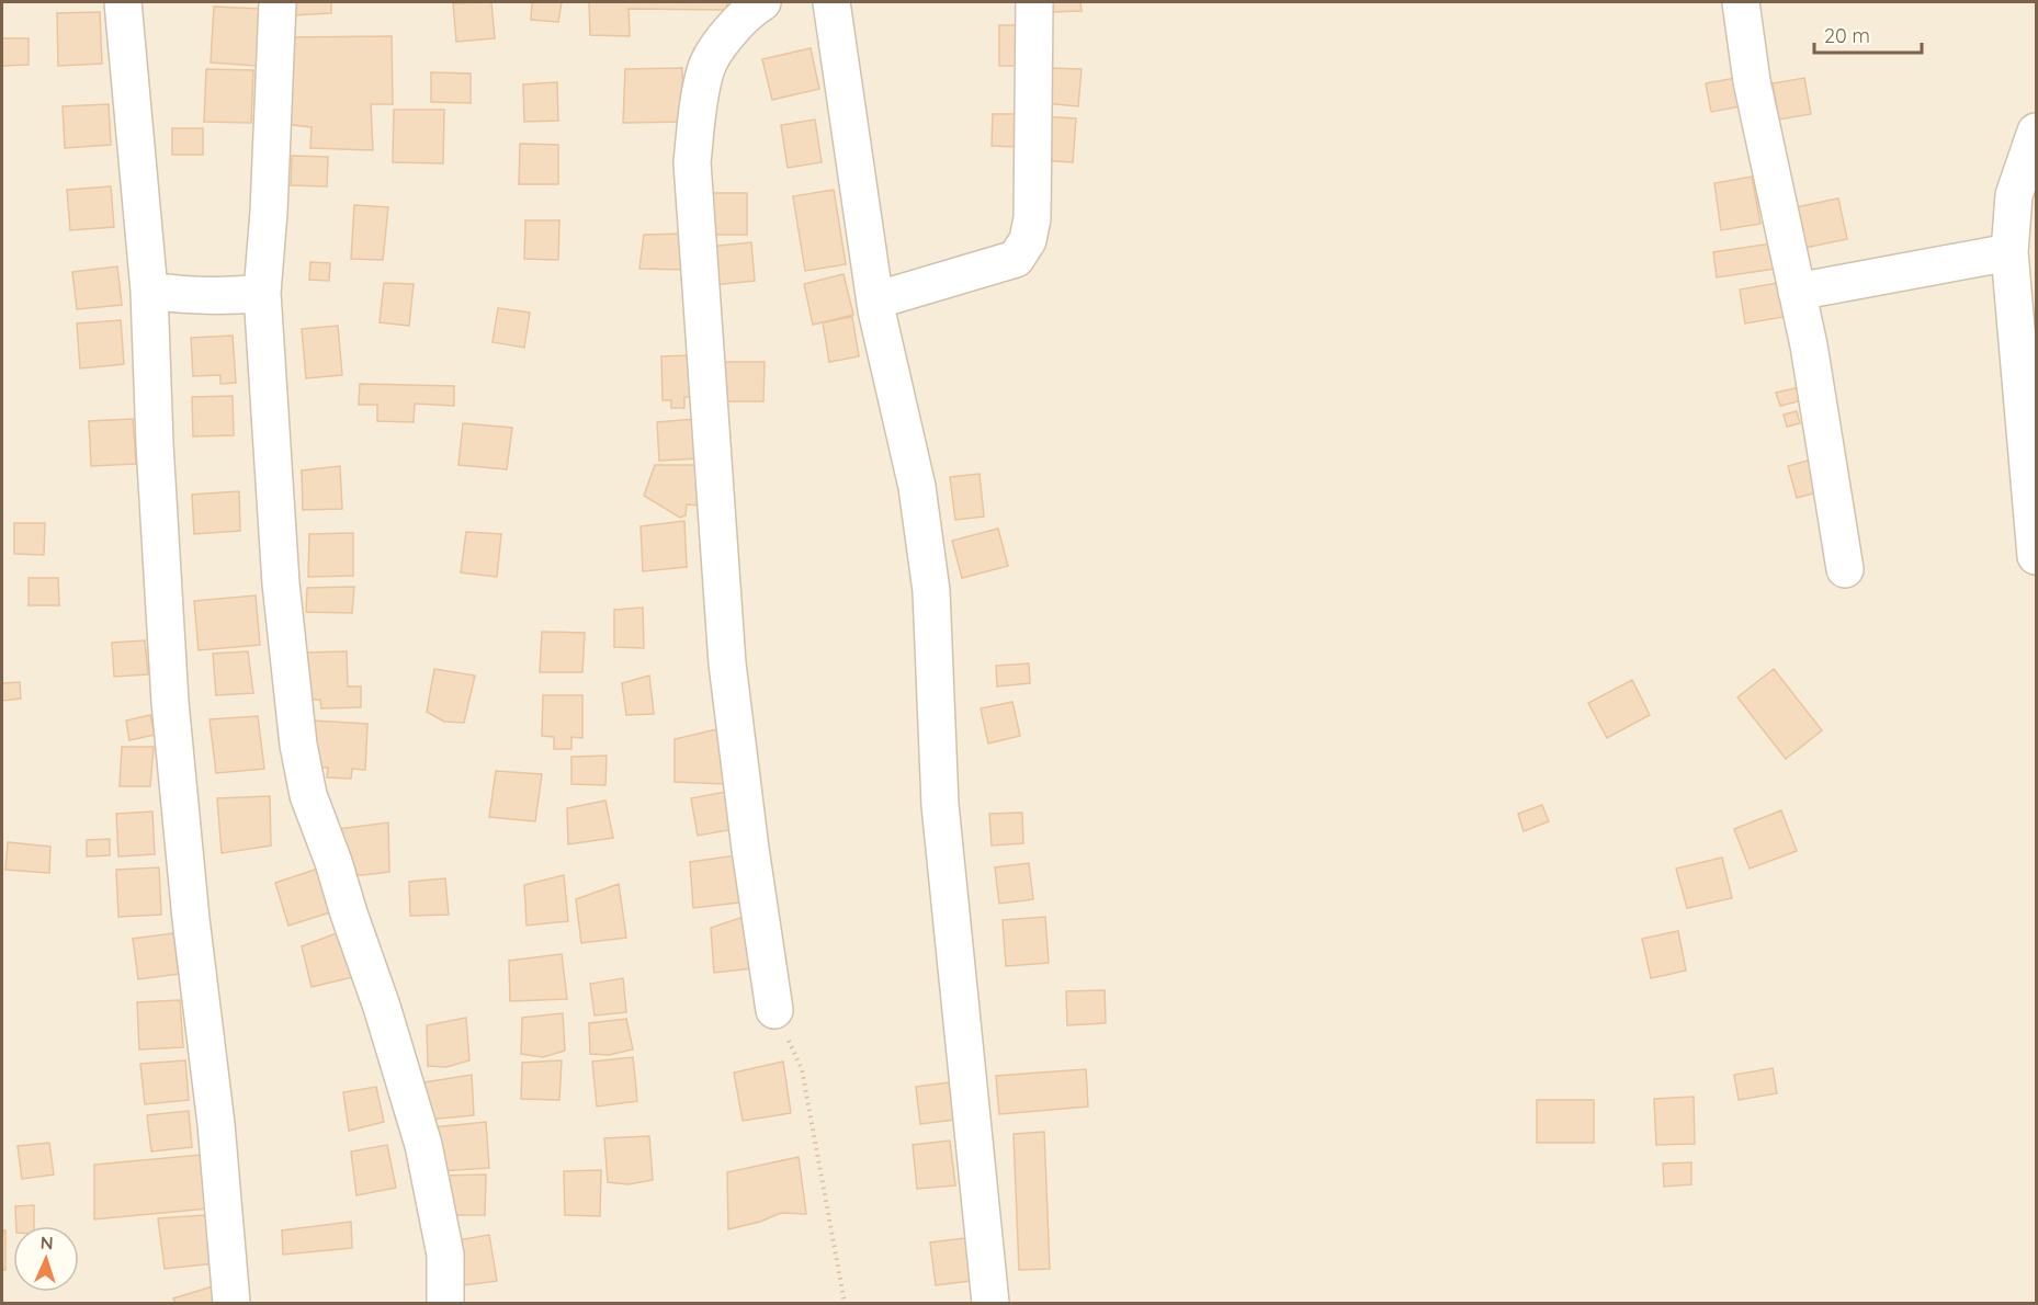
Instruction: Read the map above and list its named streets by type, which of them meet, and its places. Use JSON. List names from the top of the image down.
{
  "scale_bar": "20 m",
  "north": "top"
}
